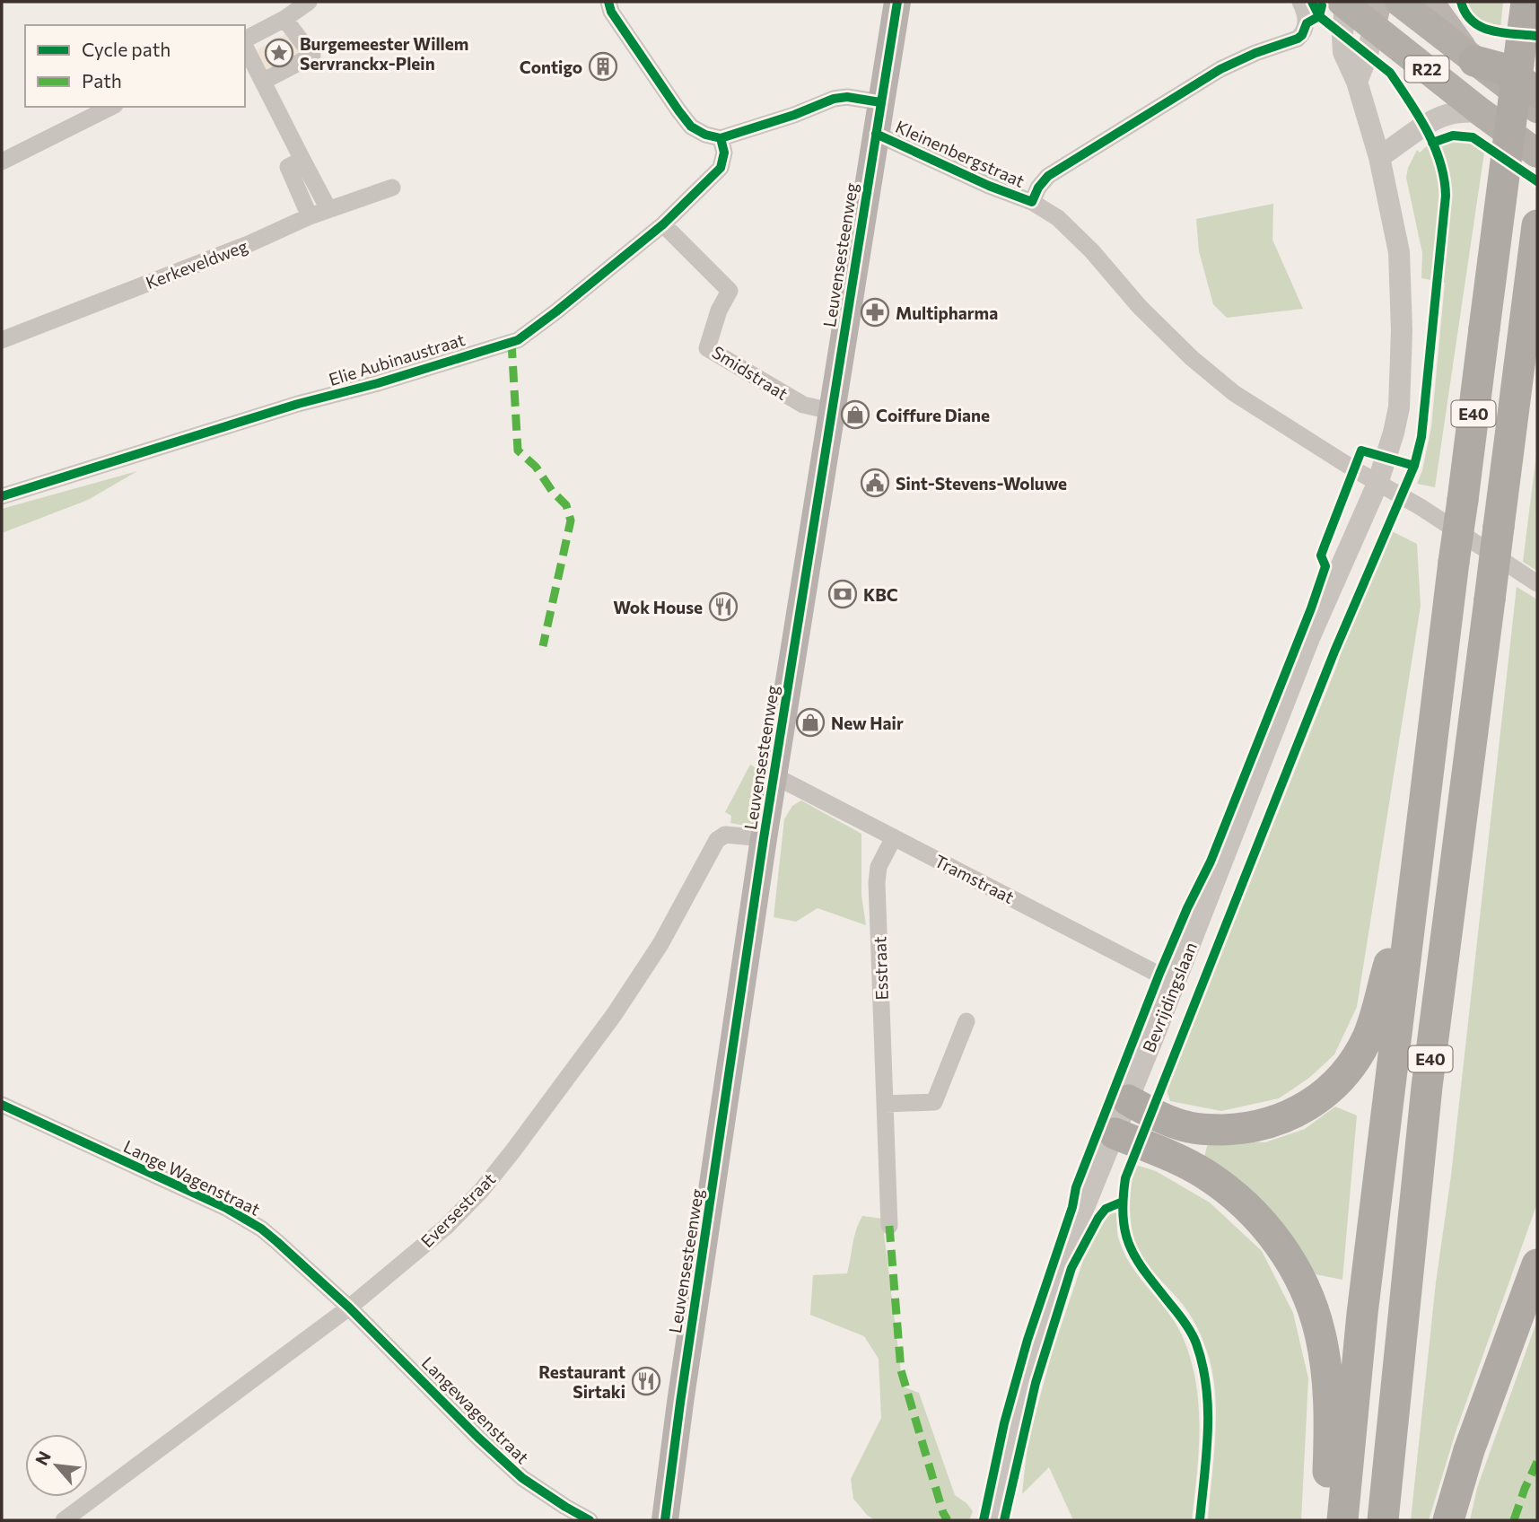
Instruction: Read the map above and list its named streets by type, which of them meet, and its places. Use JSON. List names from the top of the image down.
{
  "streets": {
    "highway": ["R22", "E40"],
    "main road": ["Leuvensesteenweg"],
    "street": [
      "Kleinenbergstraat",
      "Kerkeveldweg",
      "Elie Aubinaustraat",
      "Smidstraat",
      "Tramstraat",
      "Esstraat",
      "Bevrijdingslaan",
      "Lange Wagenstraat",
      "Eversestraat",
      "Langewagenstraat"
    ]
  },
  "crossings": [
    ["R22", "Bevrijdingslaan"],
    ["Kleinenbergstraat", "Leuvensesteenweg"],
    ["Kleinenbergstraat", "Bevrijdingslaan"],
    ["Leuvensesteenweg", "Smidstraat"],
    ["Leuvensesteenweg", "Tramstraat"],
    ["Leuvensesteenweg", "Eversestraat"],
    ["Elie Aubinaustraat", "Smidstraat"],
    ["Tramstraat", "Esstraat"],
    ["Tramstraat", "Bevrijdingslaan"],
    ["Lange Wagenstraat", "Eversestraat"],
    ["Lange Wagenstraat", "Langewagenstraat"],
    ["Eversestraat", "Langewagenstraat"]
  ],
  "places": {
    "place": ["Burgemeester Willem Servranckx-Plein"],
    "building": ["Contigo"],
    "pharmacy": ["Multipharma"],
    "shop": ["Coiffure Diane", "New Hair"],
    "public building": ["Sint-Stevens-Woluwe"],
    "bank": ["KBC"],
    "restaurant": ["Wok House", "Restaurant Sirtaki"]
  },
  "legend": ["Cycle path", "Path"],
  "north": "top left"
}
